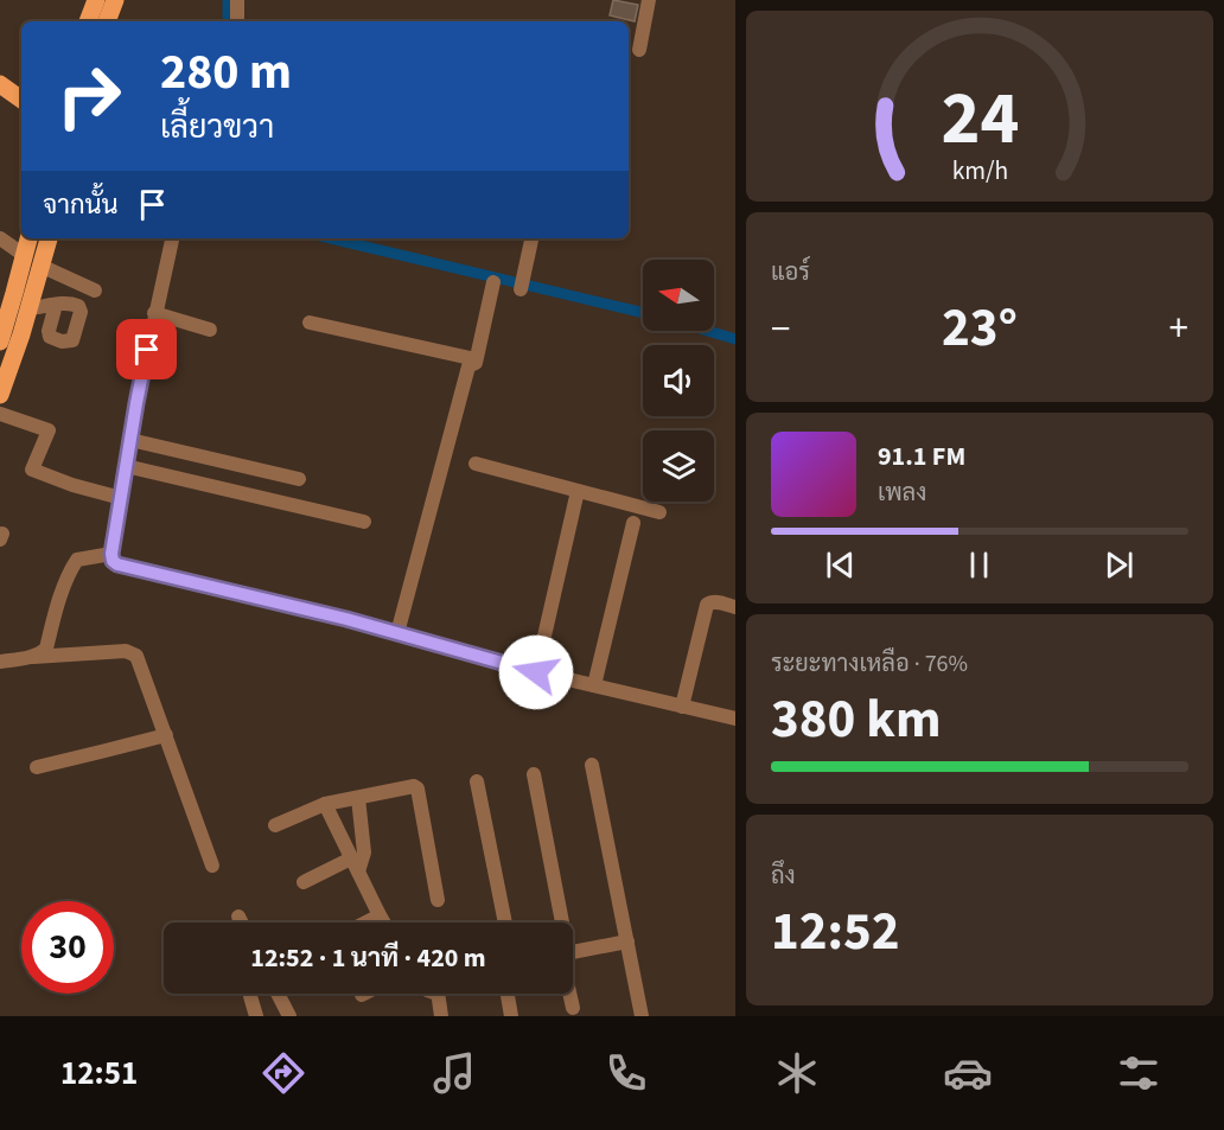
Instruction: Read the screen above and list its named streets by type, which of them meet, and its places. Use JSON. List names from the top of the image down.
{
  "north": "left",
  "page": {
    "turn": ["280 m", "เลี้ยวขวา"],
    "then": "จากนั้น",
    "tile": [
      "แอร์",
      ["ระยะทางเหลือ · 76%", "380 km"],
      ["ถึง", "12:52"]
    ],
    "heat": ["−", "23°", "+"],
    "song": ["91.1 FM", "เพลง"],
    "limit": "30",
    "trip": "12:52 · 1 นาที · 420 m",
    "tabs": "12:51",
    "gauge": ["24", "km/h"]
  }
}
